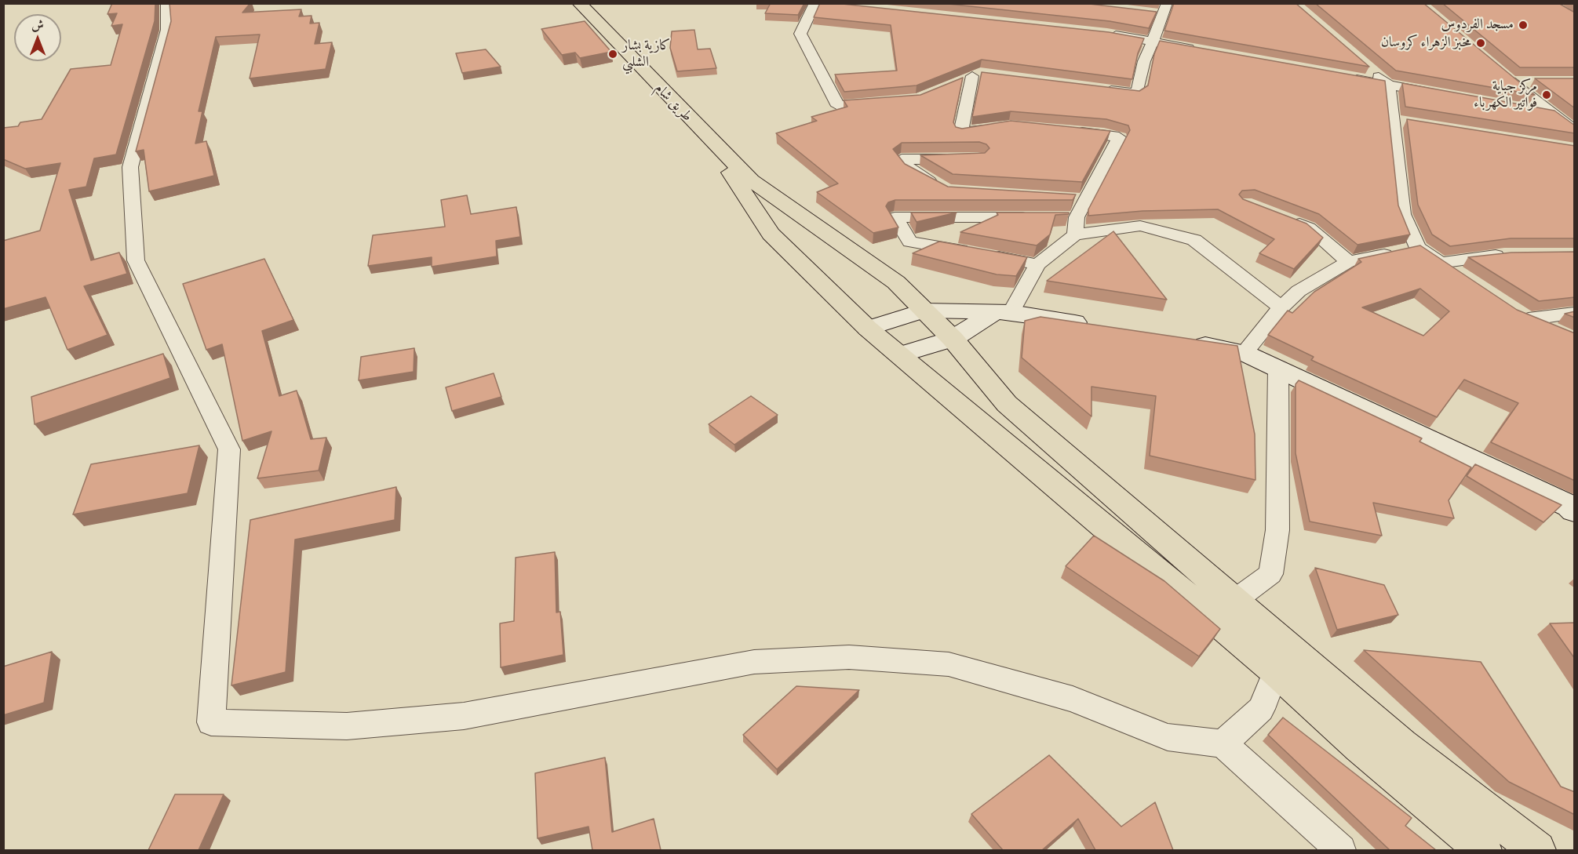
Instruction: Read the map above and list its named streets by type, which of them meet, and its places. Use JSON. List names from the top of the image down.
{
  "streets": {
    "main road": ["طريق شام"]
  },
  "places": [
    "مسجد الفردوس",
    "مخبز الزهراء كروسان",
    "كازية بشار الشلبي",
    "مركز جباية فواتير الكهرباء"
  ],
  "north": "top"
}
